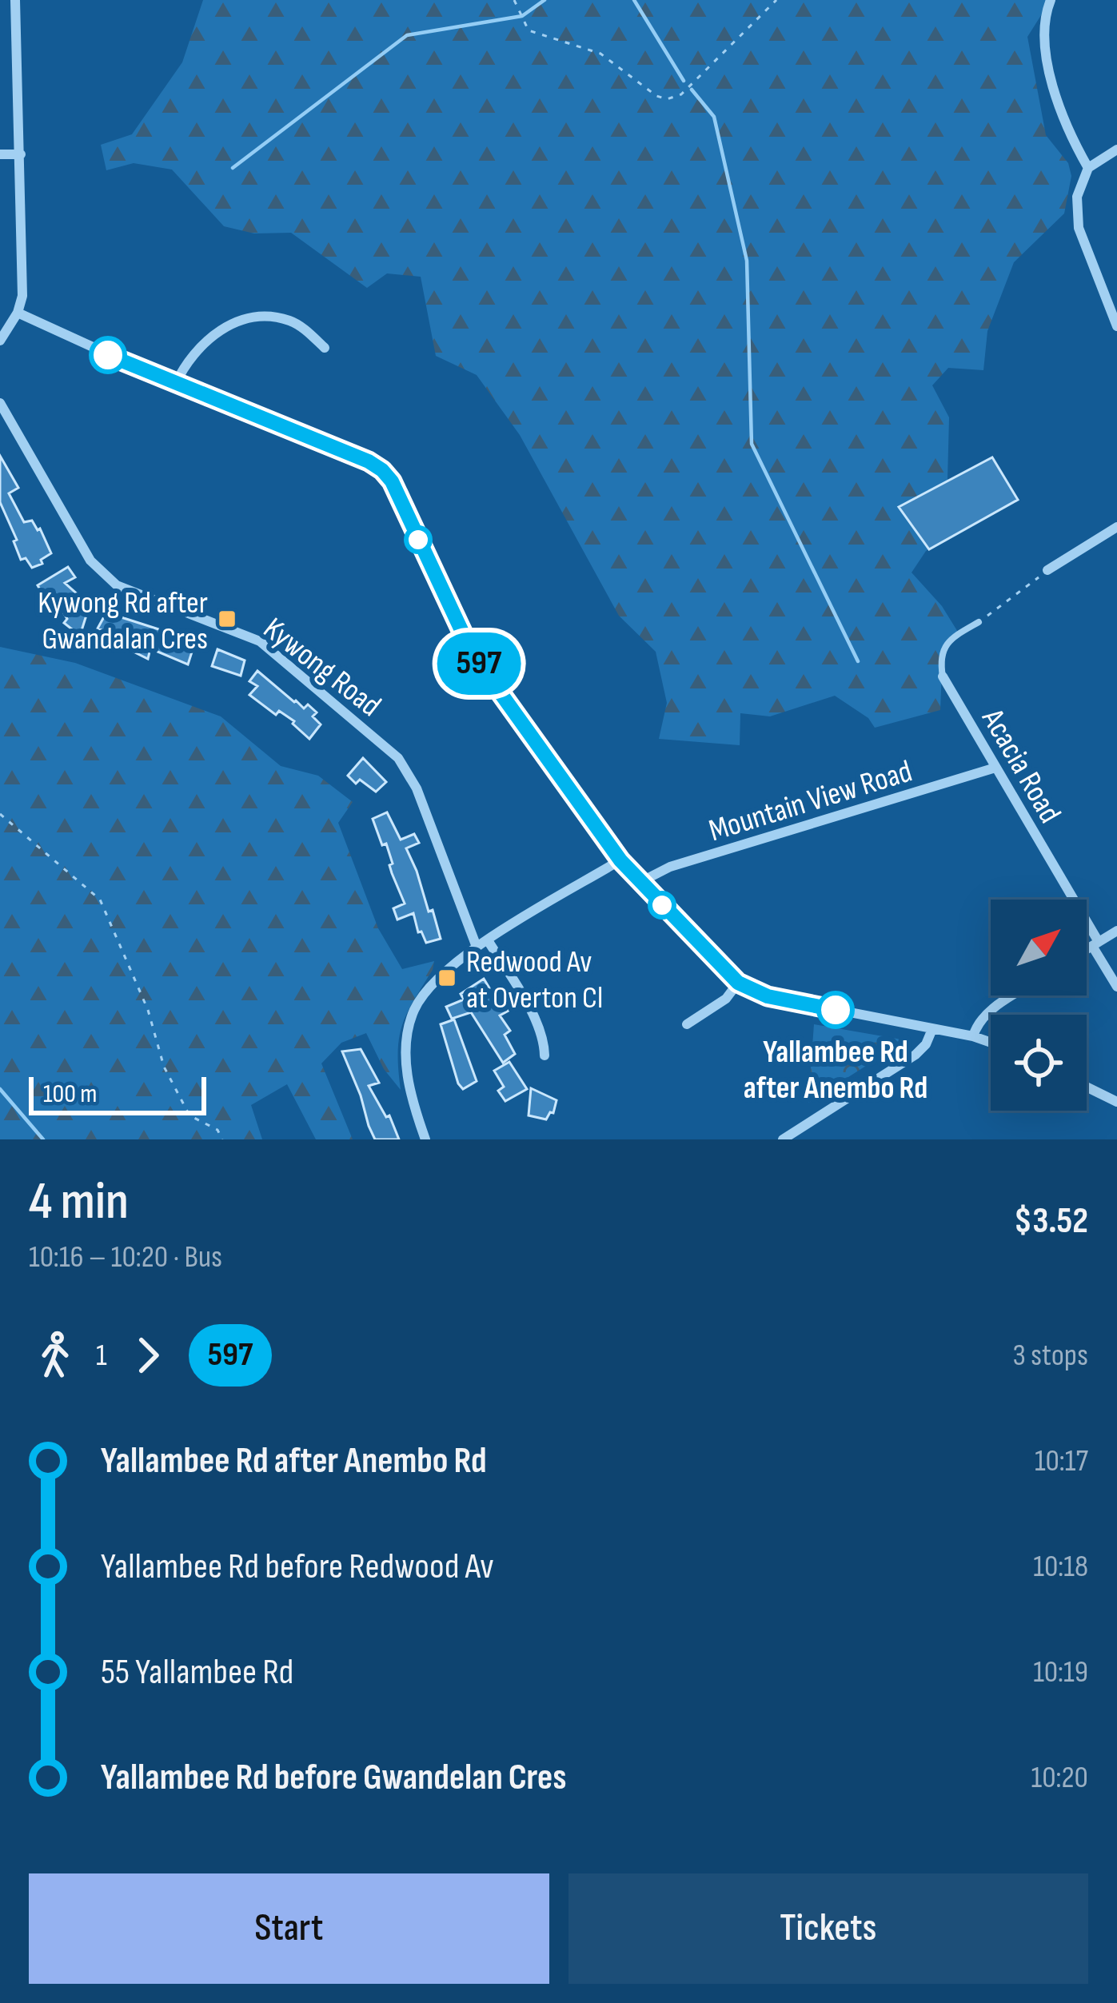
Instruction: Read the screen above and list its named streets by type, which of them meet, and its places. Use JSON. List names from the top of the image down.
{
  "streets": {
    "street": ["Kywong Road", "Acacia Road", "Mountain View Road"]
  },
  "crossings": [
    ["Acacia Road", "Mountain View Road"]
  ],
  "places": {
    "transit": ["Kywong Rd after Gwandalan Cres", "Redwood Av at Overton Cl"],
    "other": ["Yallambee Rd after Anembo Rd"]
  },
  "lines": ["bus line 597"],
  "scale_bar": "100 m",
  "north": "top right",
  "page": {
    "on_map": "597",
    "scale": "100 m",
    "heading": ["4 min", "10:16 – 10:20 · Bus", "$3.52"],
    "legs": ["1", "597", "3 stops"],
    "list": [
      {
        "name": "Yallambee Rd after Anembo Rd",
        "value": "10:17"
      },
      {
        "name": "Yallambee Rd before Redwood Av",
        "value": "10:18"
      },
      {
        "name": "55 Yallambee Rd",
        "value": "10:19"
      },
      {
        "name": "Yallambee Rd before Gwandelan Cres",
        "value": "10:20"
      }
    ],
    "buttons": ["Start", "Tickets"]
  }
}
